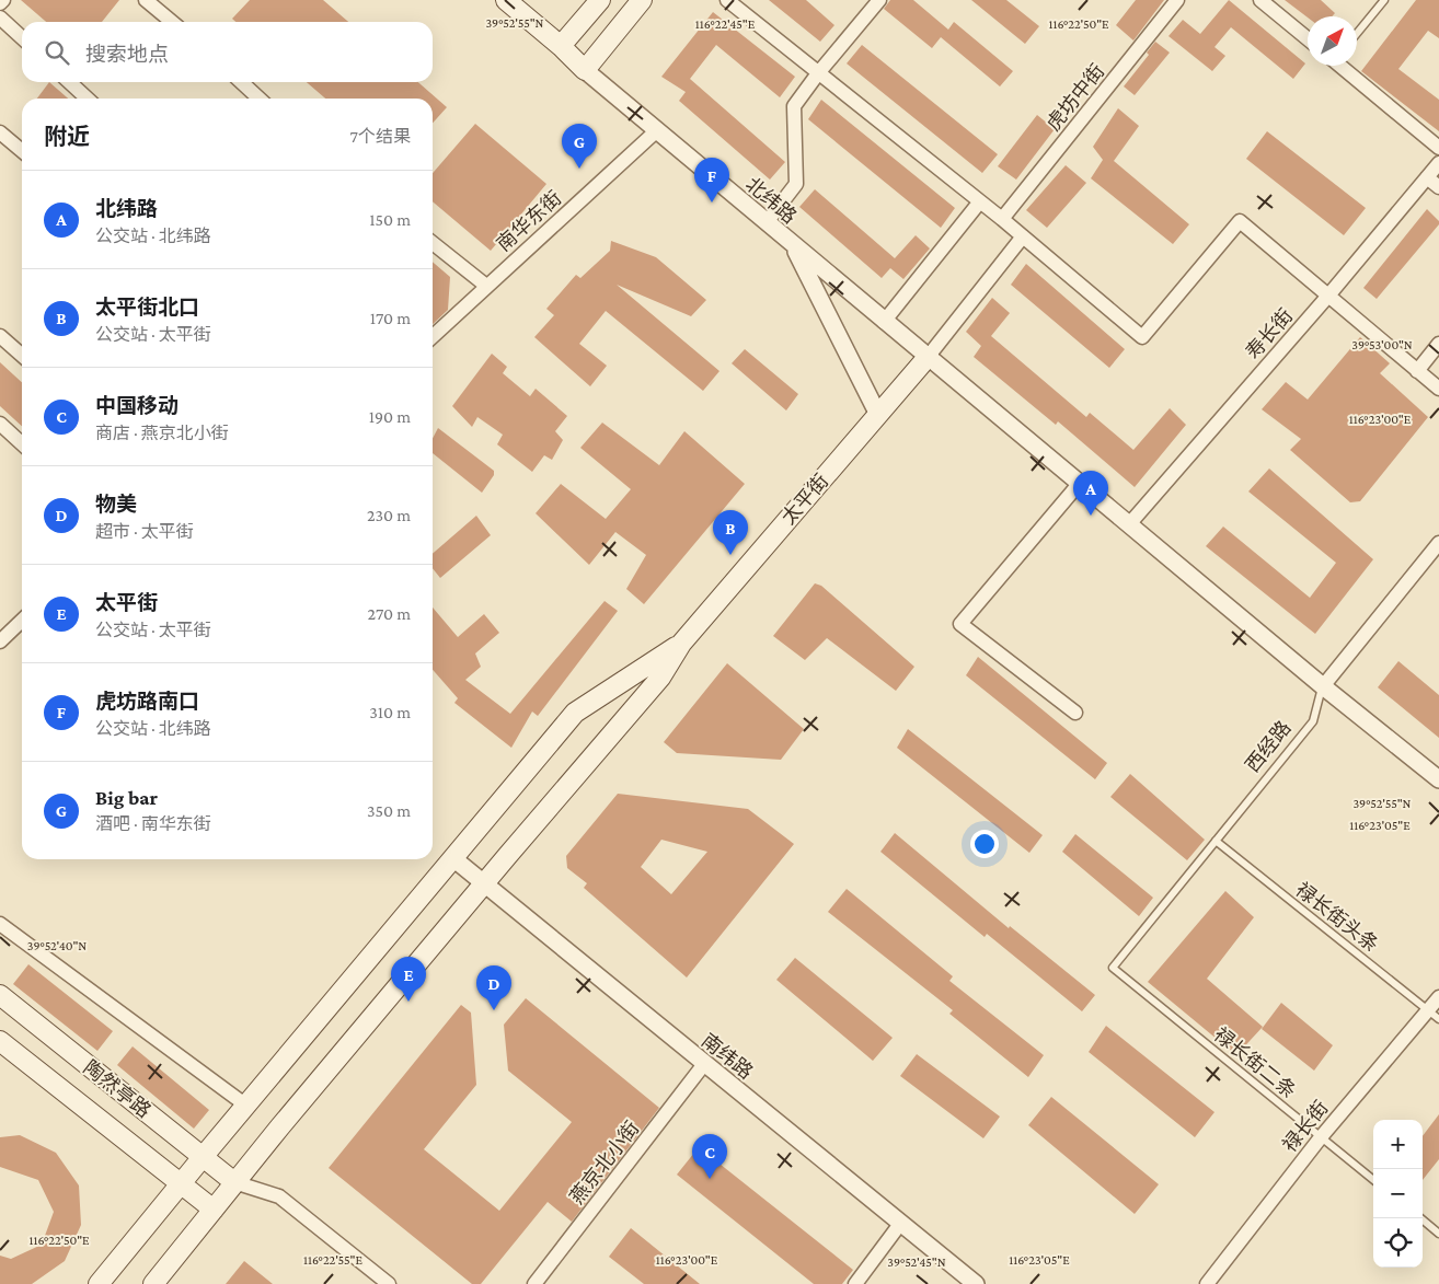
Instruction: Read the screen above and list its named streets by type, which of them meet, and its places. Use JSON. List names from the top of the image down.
{
  "streets": {
    "main road": ["太平街", "陶然亭路"],
    "street": [
      "虎坊中街",
      "北纬路",
      "南华东街",
      "寿长街",
      "西经路",
      "南纬路",
      "禄长街",
      "燕京北小街"
    ],
    "lane": ["禄长街头条", "禄长街二条"]
  },
  "crossings": [
    ["北纬路", "南华东街"],
    ["北纬路", "寿长街"],
    ["北纬路", "太平街"],
    ["北纬路", "西经路"],
    ["太平街", "南纬路"],
    ["太平街", "陶然亭路"],
    ["西经路", "禄长街头条"],
    ["西经路", "禄长街二条"],
    ["禄长街头条", "禄长街"],
    ["南纬路", "燕京北小街"],
    ["禄长街二条", "禄长街"]
  ],
  "north": "top right",
  "page": {
    "search": "搜索地点",
    "heading": ["附近", "7个结果"],
    "pins": [
      "G",
      "F",
      "A",
      "B",
      "E",
      "D",
      "C"
    ],
    "list": [
      {
        "mark": "A",
        "name": "北纬路",
        "note": "公交站 · 北纬路",
        "value": "150 m"
      },
      {
        "mark": "B",
        "name": "太平街北口",
        "note": "公交站 · 太平街",
        "value": "170 m"
      },
      {
        "mark": "C",
        "name": "中国移动",
        "note": "商店 · 燕京北小街",
        "value": "190 m"
      },
      {
        "mark": "D",
        "name": "物美",
        "note": "超市 · 太平街",
        "value": "230 m"
      },
      {
        "mark": "E",
        "name": "太平街",
        "note": "公交站 · 太平街",
        "value": "270 m"
      },
      {
        "mark": "F",
        "name": "虎坊路南口",
        "note": "公交站 · 北纬路",
        "value": "310 m"
      },
      {
        "mark": "G",
        "name": "Big bar",
        "note": "酒吧 · 南华东街",
        "value": "350 m"
      }
    ],
    "map_buttons": ["+", "−"]
  },
  "coordinates": [
    "39°52'55\"N",
    "116°22'45\"E",
    "116°22'50\"E",
    "39°53'00\"N",
    "116°23'00\"E",
    "116°23'05\"E",
    "39°52'40\"N",
    "116°22'55\"E",
    "39°52'45\"N"
  ]
}
